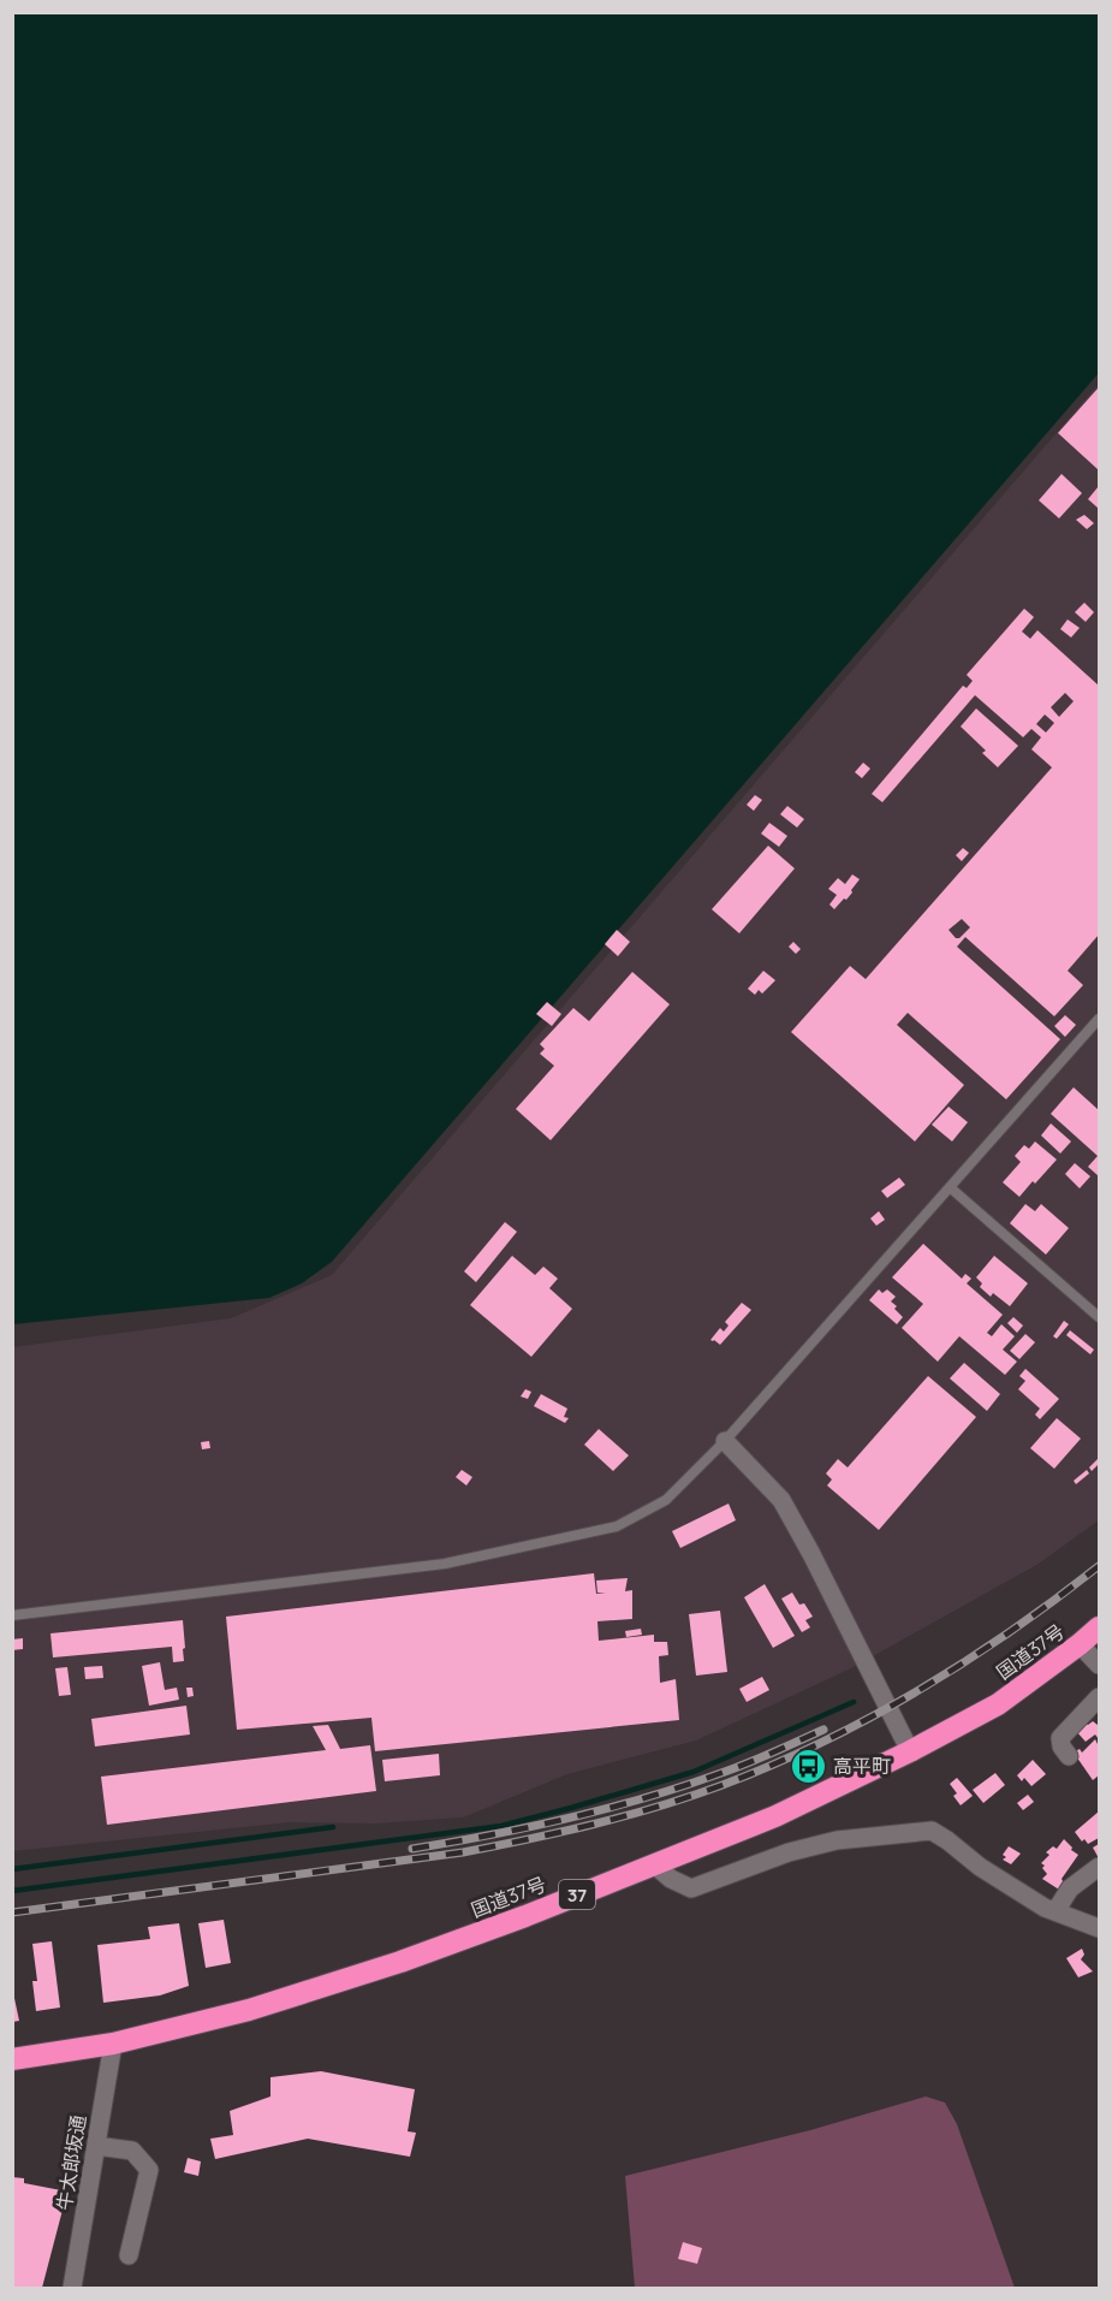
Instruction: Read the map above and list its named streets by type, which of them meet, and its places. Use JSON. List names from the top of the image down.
{
  "streets": {
    "highway": ["国道37号", "37"],
    "street": ["牛太郎坂通"]
  },
  "crossings": [
    ["国道37号", "牛太郎坂通"]
  ],
  "places": {
    "bus stop": ["高平町"]
  }
}
